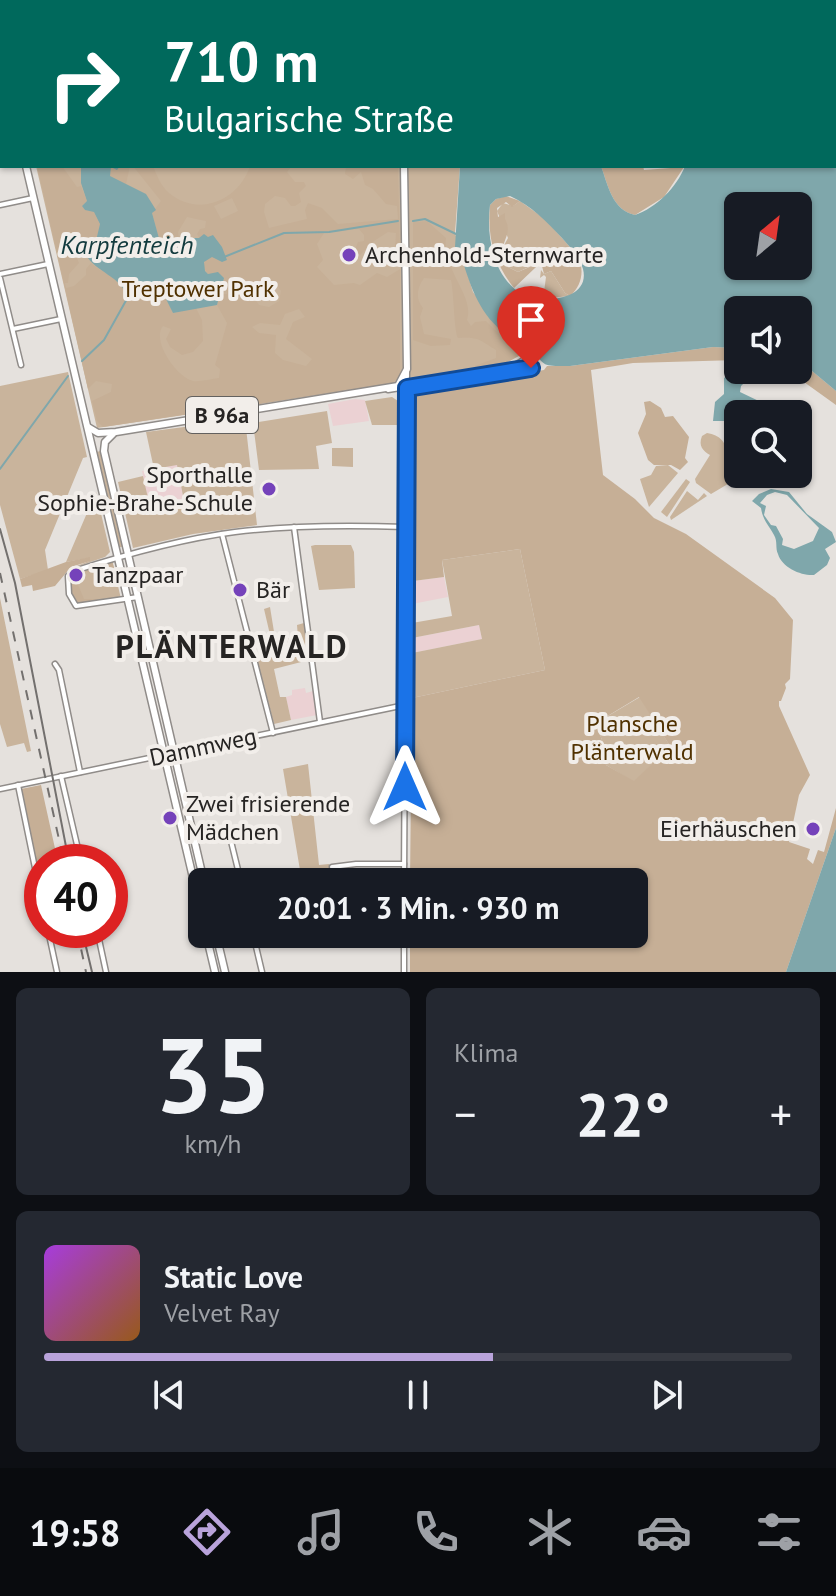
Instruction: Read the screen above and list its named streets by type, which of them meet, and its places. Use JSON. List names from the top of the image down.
{
  "streets": {
    "main road": ["B 96a"],
    "street": ["Dammweg"]
  },
  "districts": ["PLÄNTERWALD"],
  "water": ["Karpfenteich"],
  "parks": ["Treptower Park", "Plansche Plänterwald"],
  "places": [
    "Archenhold-Sternwarte",
    "Sporthalle Sophie-Brahe-Schule",
    "Tanzpaar",
    "Bär",
    "Zwei frisierende Mädchen",
    "Eierhäuschen"
  ],
  "north": "top right",
  "page": {
    "turn": ["710 m", "Bulgarische Straße"],
    "limit": "40",
    "trip": "20:01 · 3 Min. · 930 m",
    "tile": [
      ["35", "km/h"],
      "Klima"
    ],
    "heat": ["−", "22°", "+"],
    "song": ["Static Love", "Velvet Ray"],
    "tabs": "19:58"
  }
}
